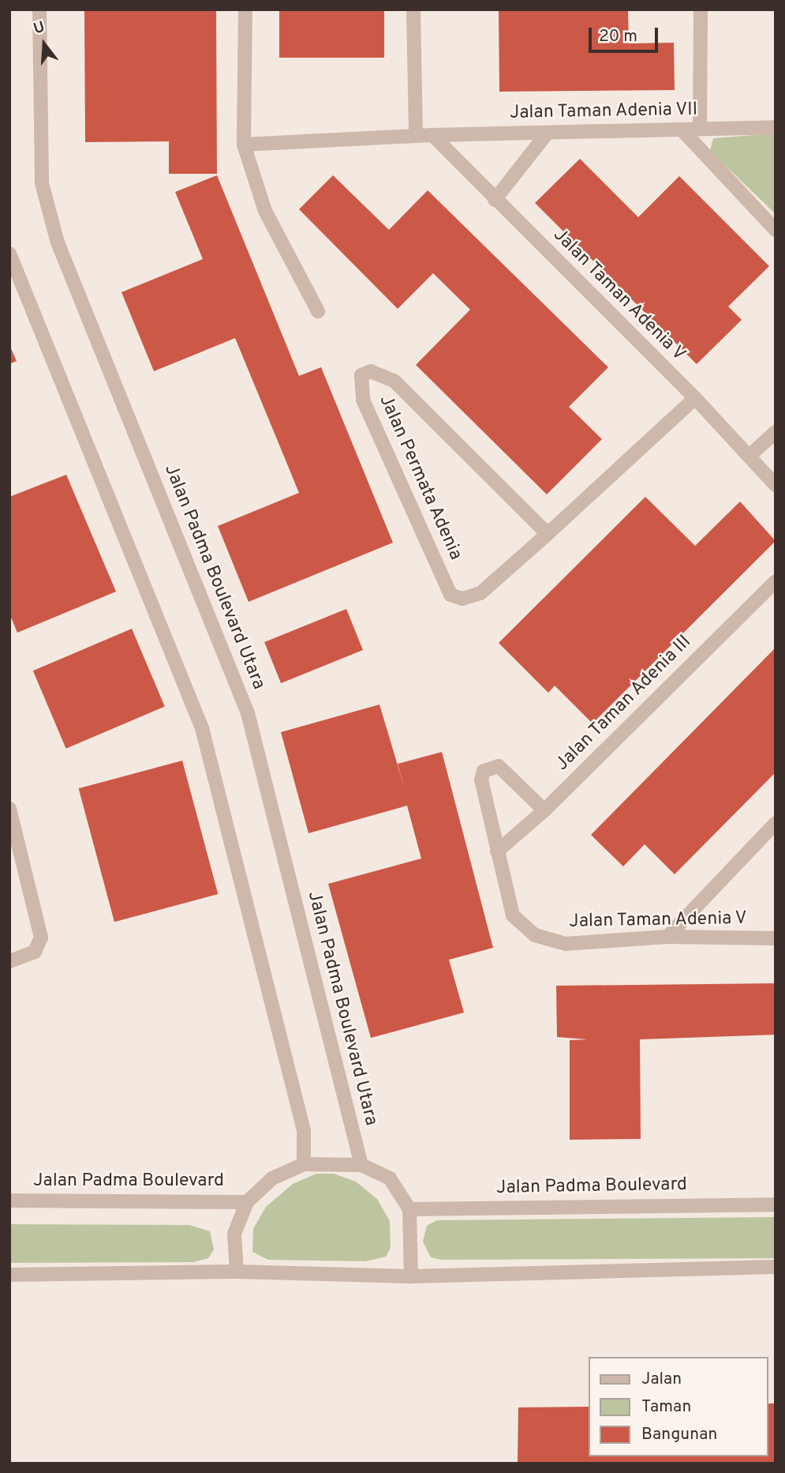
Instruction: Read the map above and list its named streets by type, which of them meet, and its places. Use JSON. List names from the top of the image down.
{
  "streets": {
    "street": [
      "Jalan Taman Adenia VII",
      "Jalan Taman Adenia V",
      "Jalan Permata Adenia",
      "Jalan Padma Boulevard Utara",
      "Jalan Taman Adenia III",
      "Jalan Padma Boulevard"
    ]
  },
  "crossings": [
    ["Jalan Taman Adenia VII", "Jalan Taman Adenia V"],
    ["Jalan Taman Adenia V", "Jalan Permata Adenia"],
    ["Jalan Taman Adenia V", "Jalan Taman Adenia III"]
  ],
  "legend": ["Jalan", "Taman", "Bangunan"],
  "scale_bar": "20 m",
  "north": "top"
}
